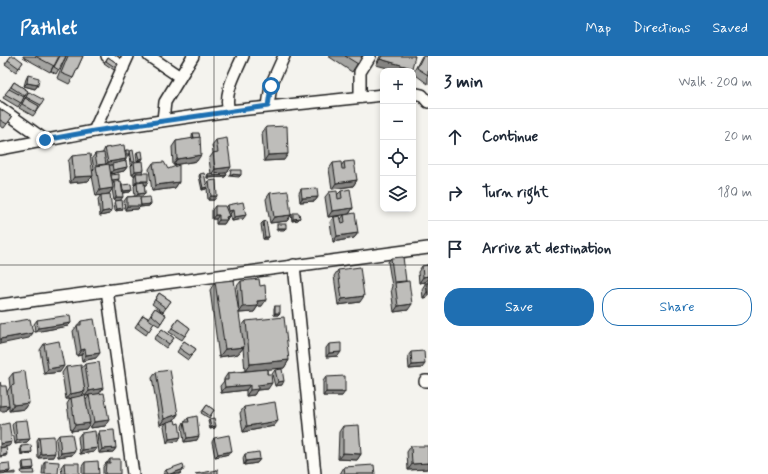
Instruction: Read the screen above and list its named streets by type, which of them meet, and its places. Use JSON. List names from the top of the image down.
{
  "page": {
    "header": "Pathlet",
    "nav": ["Map", "Directions", "Saved"],
    "heading": ["3 min", "Walk · 200 m"],
    "map_buttons": ["+", "−"],
    "list": [
      ["Continue", "20 m"],
      ["Turn right", "180 m"],
      "Arrive at destination"
    ],
    "buttons": ["Save", "Share"]
  }
}
